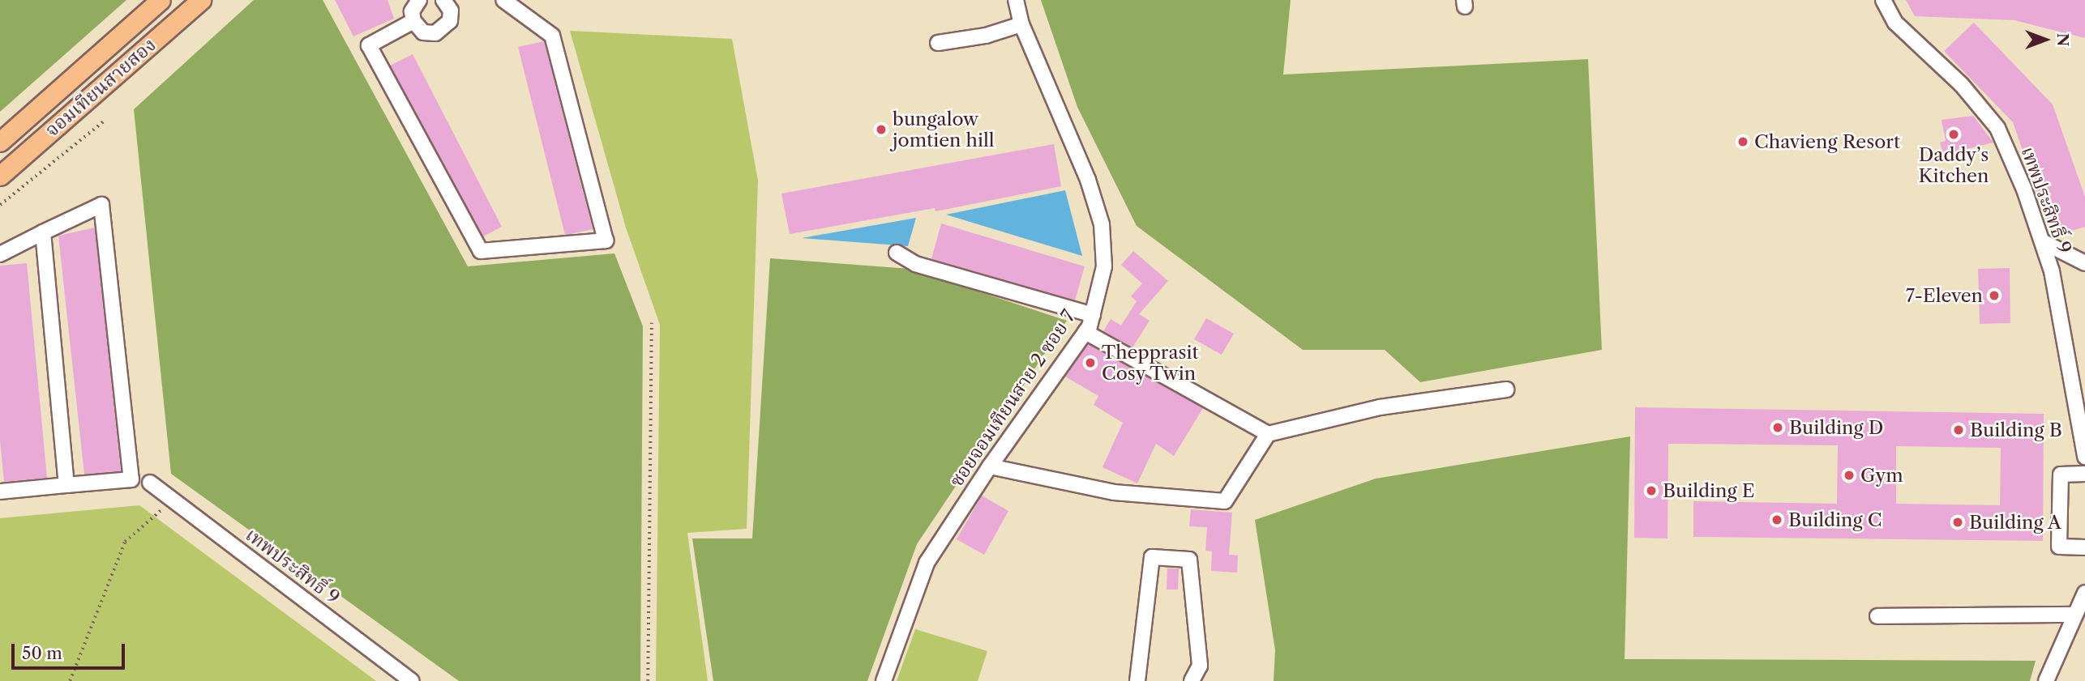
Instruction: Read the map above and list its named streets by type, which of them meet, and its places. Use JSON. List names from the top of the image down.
{
  "streets": {
    "main road": ["จอมเทียนสายสอง"],
    "street": ["เทพประสิทธิ์ 9", "ซอยจอมเทียนสาย 2 ซอย 7"]
  },
  "places": [
    "bungalow jomtien hill",
    "Daddy’s Kitchen",
    "Chavieng Resort",
    "7-Eleven",
    "Thepprasit Cosy Twin",
    "Building D",
    "Building B",
    "Gym",
    "Building E",
    "Building C",
    "Building A"
  ],
  "scale_bar": "50 m",
  "north": "right"
}
